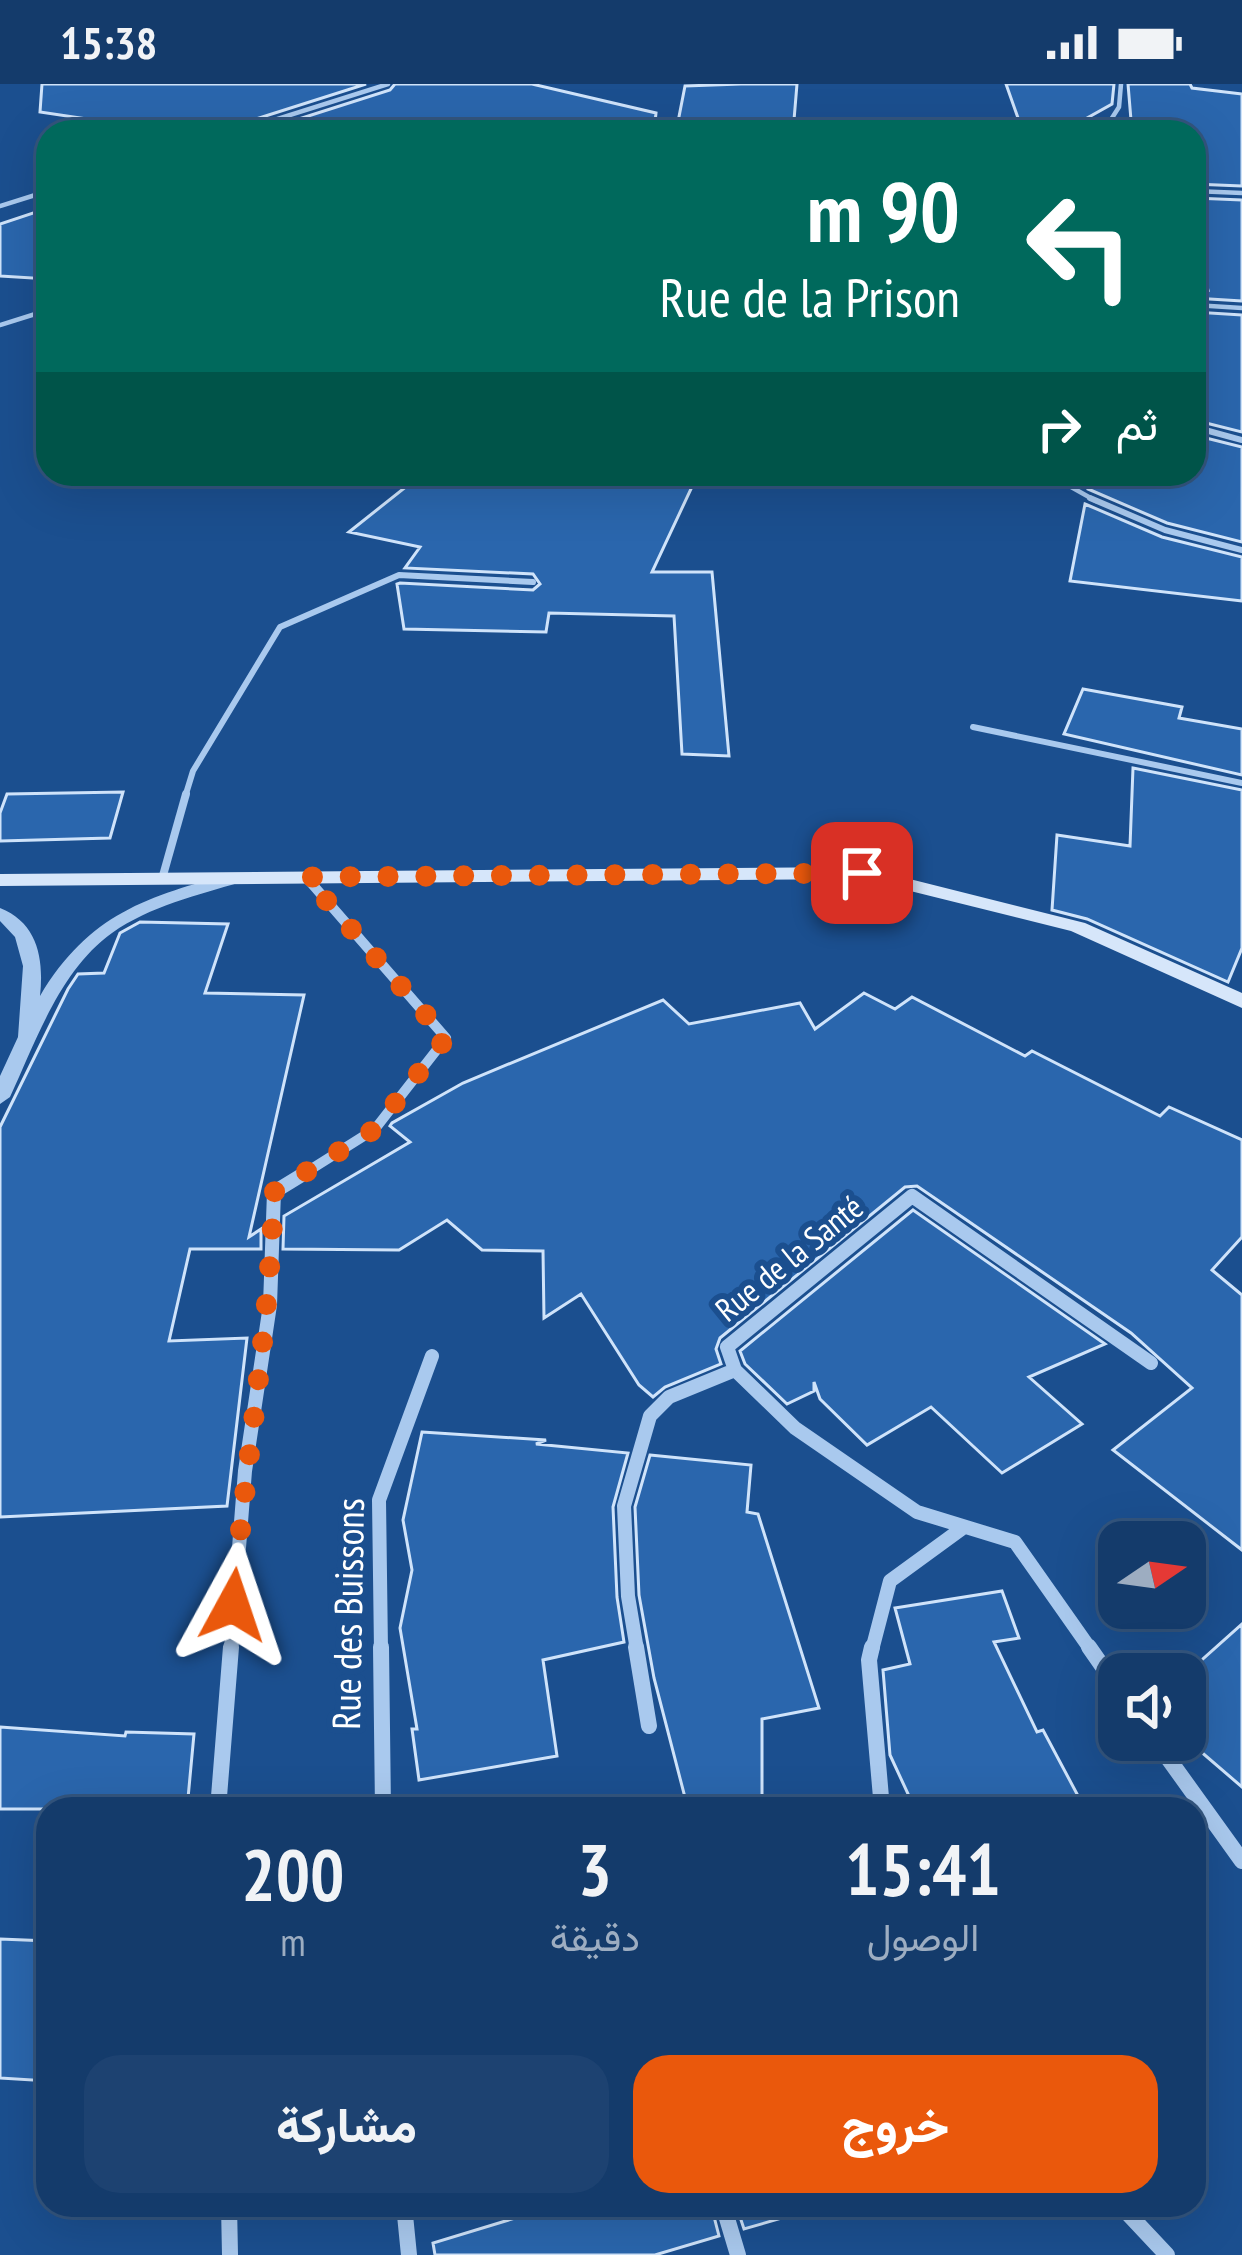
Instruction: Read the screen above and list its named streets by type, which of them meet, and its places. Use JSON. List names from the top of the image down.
{
  "streets": {
    "street": ["Rue de la Santé", "Rue des Buissons"]
  },
  "north": "right",
  "page": {
    "status": "15:38",
    "turn": ["90 m", "Rue de la Prison"],
    "then": "ثم",
    "eta": [
      "15:41",
      "الوصول",
      "3",
      "دقيقة",
      "200",
      "m"
    ],
    "buttons": ["خروج", "مشاركة"]
  }
}
